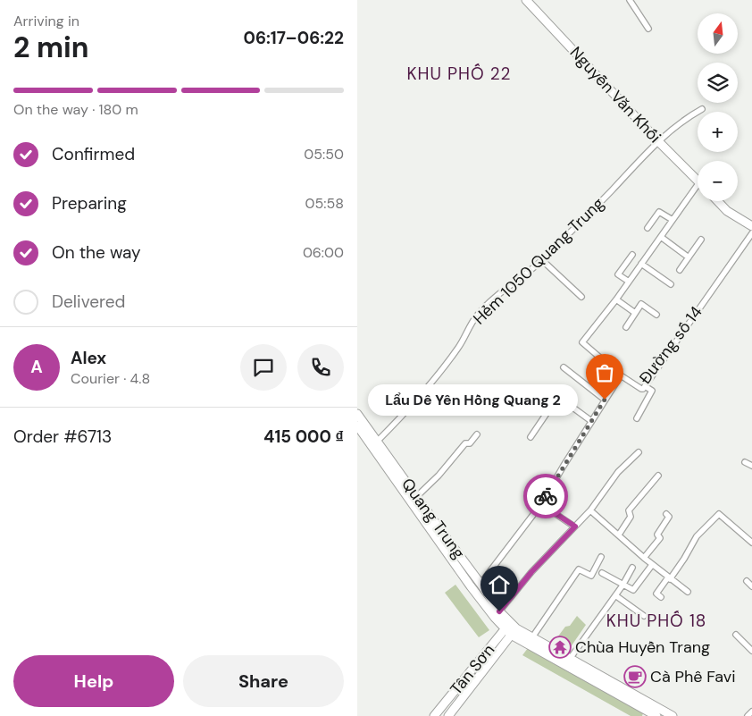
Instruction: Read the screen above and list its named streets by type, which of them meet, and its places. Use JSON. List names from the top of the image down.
{
  "streets": {
    "main road": ["Nguyễn Văn Khối", "Quang Trung", "Tân Sơn"],
    "street": ["Hẻm 1050 Quang Trung", "Đường số 14"]
  },
  "crossings": [
    ["Nguyễn Văn Khối", "Hẻm 1050 Quang Trung"],
    ["Hẻm 1050 Quang Trung", "Quang Trung"],
    ["Đường số 14", "Quang Trung"],
    ["Quang Trung", "Tân Sơn"]
  ],
  "districts": ["KHU PHỐ 22", "KHU PHỐ 18"],
  "places": {
    "other": ["Lẩu Dê Yên Hồng Quang 2"],
    "temple": ["Chùa Huyền Trang"],
    "cafe": ["Cà Phê Favi"]
  },
  "north": "top",
  "page": {
    "heading": ["2 min", "Arriving in", "06:17–06:22"],
    "panel": [
      "Alex",
      "Courier · 4.8",
      "Order #6713",
      "415 000 ₫"
    ],
    "map_buttons": ["+", "−"],
    "bar": "On the way · 180 m",
    "list": [
      ["Confirmed", "05:50"],
      ["Preparing", "05:58"],
      ["On the way", "06:00"],
      "Delivered"
    ],
    "round": "A",
    "bubble": "Lẩu Dê Yên Hồng Quang 2",
    "buttons": ["Help", "Share"]
  }
}
